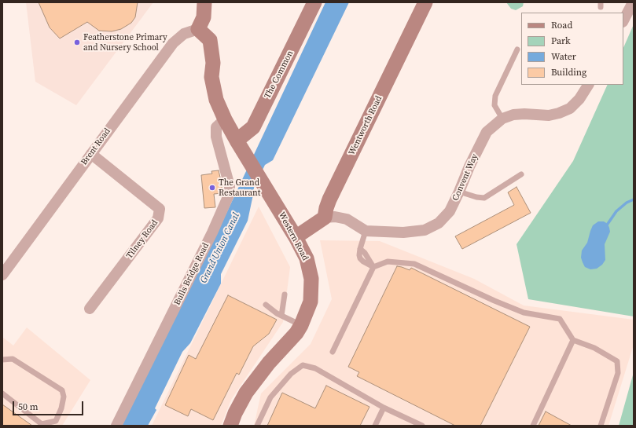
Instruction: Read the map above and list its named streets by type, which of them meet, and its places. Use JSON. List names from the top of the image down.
{
  "streets": {
    "street": [
      "The Common",
      "Wentworth Road",
      "Brent Road",
      "Convent Way",
      "Western Road",
      "Tilney Road",
      "Bulls Bridge Road"
    ]
  },
  "crossings": [
    ["The Common", "Western Road"],
    ["Wentworth Road", "Convent Way"],
    ["Brent Road", "Western Road"],
    ["Brent Road", "Tilney Road"],
    ["Western Road", "Bulls Bridge Road"]
  ],
  "water": ["Grand Union Canal"],
  "places": ["Featherstone Primary and Nursery School", "The Grand Restaurant"],
  "legend": [
    "Road",
    "Park",
    "Water",
    "Building"
  ],
  "scale_bar": "50 m"
}
